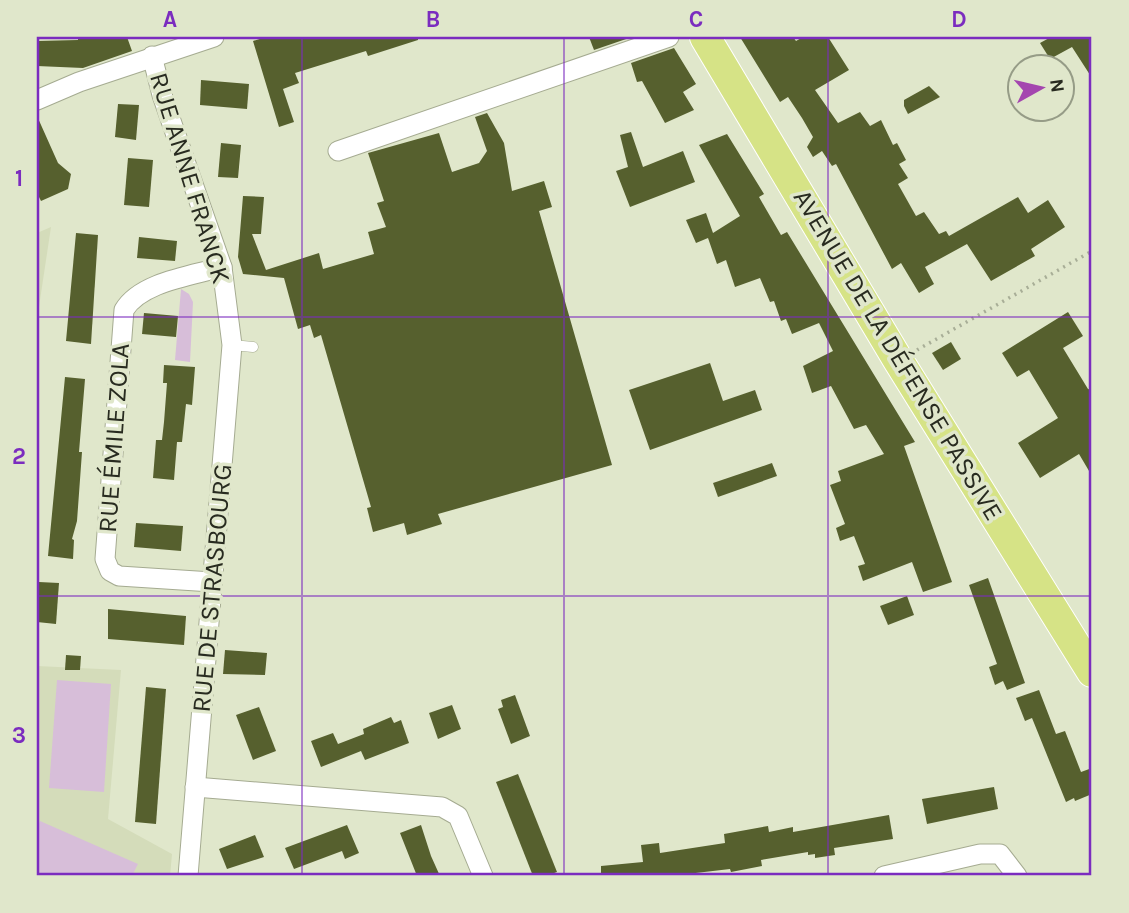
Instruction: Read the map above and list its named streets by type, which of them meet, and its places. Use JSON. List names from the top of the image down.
{
  "streets": {
    "main road": ["AVENUE DE LA DÉFENSE PASSIVE"],
    "street": ["RUE ANNE FRANCK", "RUE ÉMILE ZOLA", "RUE DE STRASBOURG"]
  },
  "crossings": [
    ["RUE ANNE FRANCK", "RUE ÉMILE ZOLA"],
    ["RUE ANNE FRANCK", "RUE DE STRASBOURG"],
    ["RUE ÉMILE ZOLA", "RUE DE STRASBOURG"]
  ],
  "north": "right",
  "grid": {
    "columns": [
      "A",
      "B",
      "C",
      "D"
    ],
    "rows": ["1", "2", "3"]
  }
}
